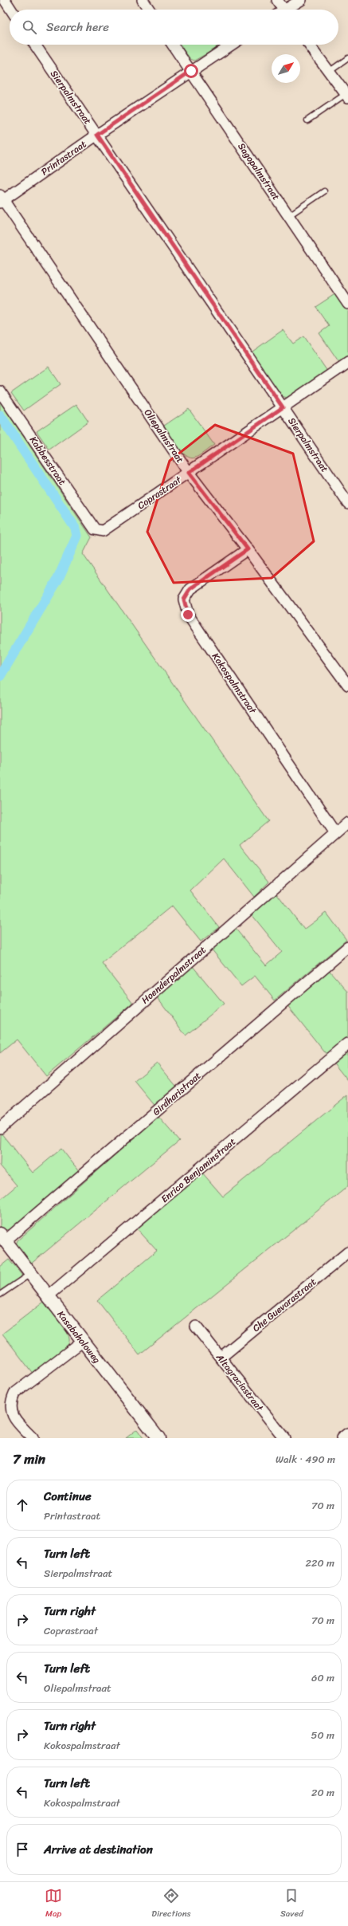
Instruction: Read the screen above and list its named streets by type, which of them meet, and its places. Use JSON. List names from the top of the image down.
{
  "streets": {
    "street": [
      "Sierpalmstraat",
      "Printastraat",
      "Sagopalmstraat",
      "Oliepalmstraat",
      "Kabbesstraat",
      "Coprastraat",
      "Kokospalmstraat",
      "Hoenderpalmstraat",
      "Girdharistraat",
      "Enrico Benjaminstraat",
      "Che Guevarastraat",
      "Kasabaholoweg",
      "Altagraciastraat"
    ]
  },
  "crossings": [
    ["Sierpalmstraat", "Printastraat"],
    ["Sierpalmstraat", "Coprastraat"],
    ["Printastraat", "Sagopalmstraat"],
    ["Printastraat", "Oliepalmstraat"],
    ["Oliepalmstraat", "Coprastraat"],
    ["Oliepalmstraat", "Kokospalmstraat"],
    ["Kabbesstraat", "Coprastraat"],
    ["Kokospalmstraat", "Hoenderpalmstraat"],
    ["Girdharistraat", "Kasabaholoweg"],
    ["Enrico Benjaminstraat", "Kasabaholoweg"],
    ["Che Guevarastraat", "Altagraciastraat"]
  ],
  "north": "top right",
  "page": {
    "search": "Search here",
    "heading": ["7 min", "Walk · 490 m"],
    "list": [
      ["Continue", "Printastraat", "70 m"],
      ["Turn left", "Sierpalmstraat", "220 m"],
      ["Turn right", "Coprastraat", "70 m"],
      ["Turn left", "Oliepalmstraat", "60 m"],
      ["Turn right", "Kokospalmstraat", "50 m"],
      ["Turn left", "Kokospalmstraat", "20 m"],
      "Arrive at destination"
    ],
    "nav": ["Map", "Directions", "Saved"]
  }
}
